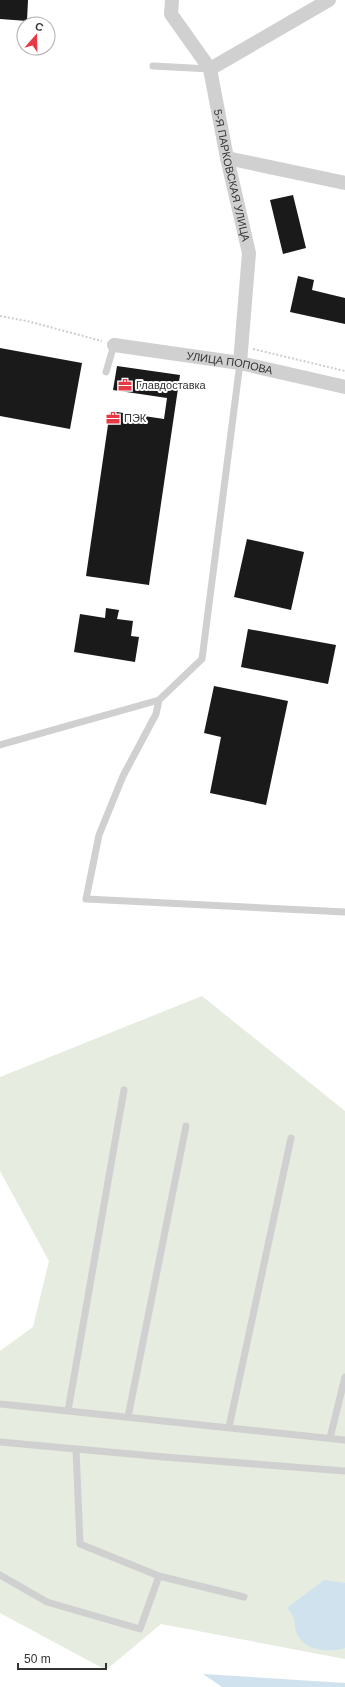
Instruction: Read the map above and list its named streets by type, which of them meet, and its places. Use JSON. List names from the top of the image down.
{
  "streets": {
    "street": ["5-Я ПАРКОВСКАЯ УЛИЦА", "УЛИЦА ПОПОВА"]
  },
  "crossings": [
    ["5-Я ПАРКОВСКАЯ УЛИЦА", "УЛИЦА ПОПОВА"]
  ],
  "places": {
    "office": ["Главдоставка", "ПЭК"]
  },
  "scale_bar": "50 m",
  "north": "top"
}
